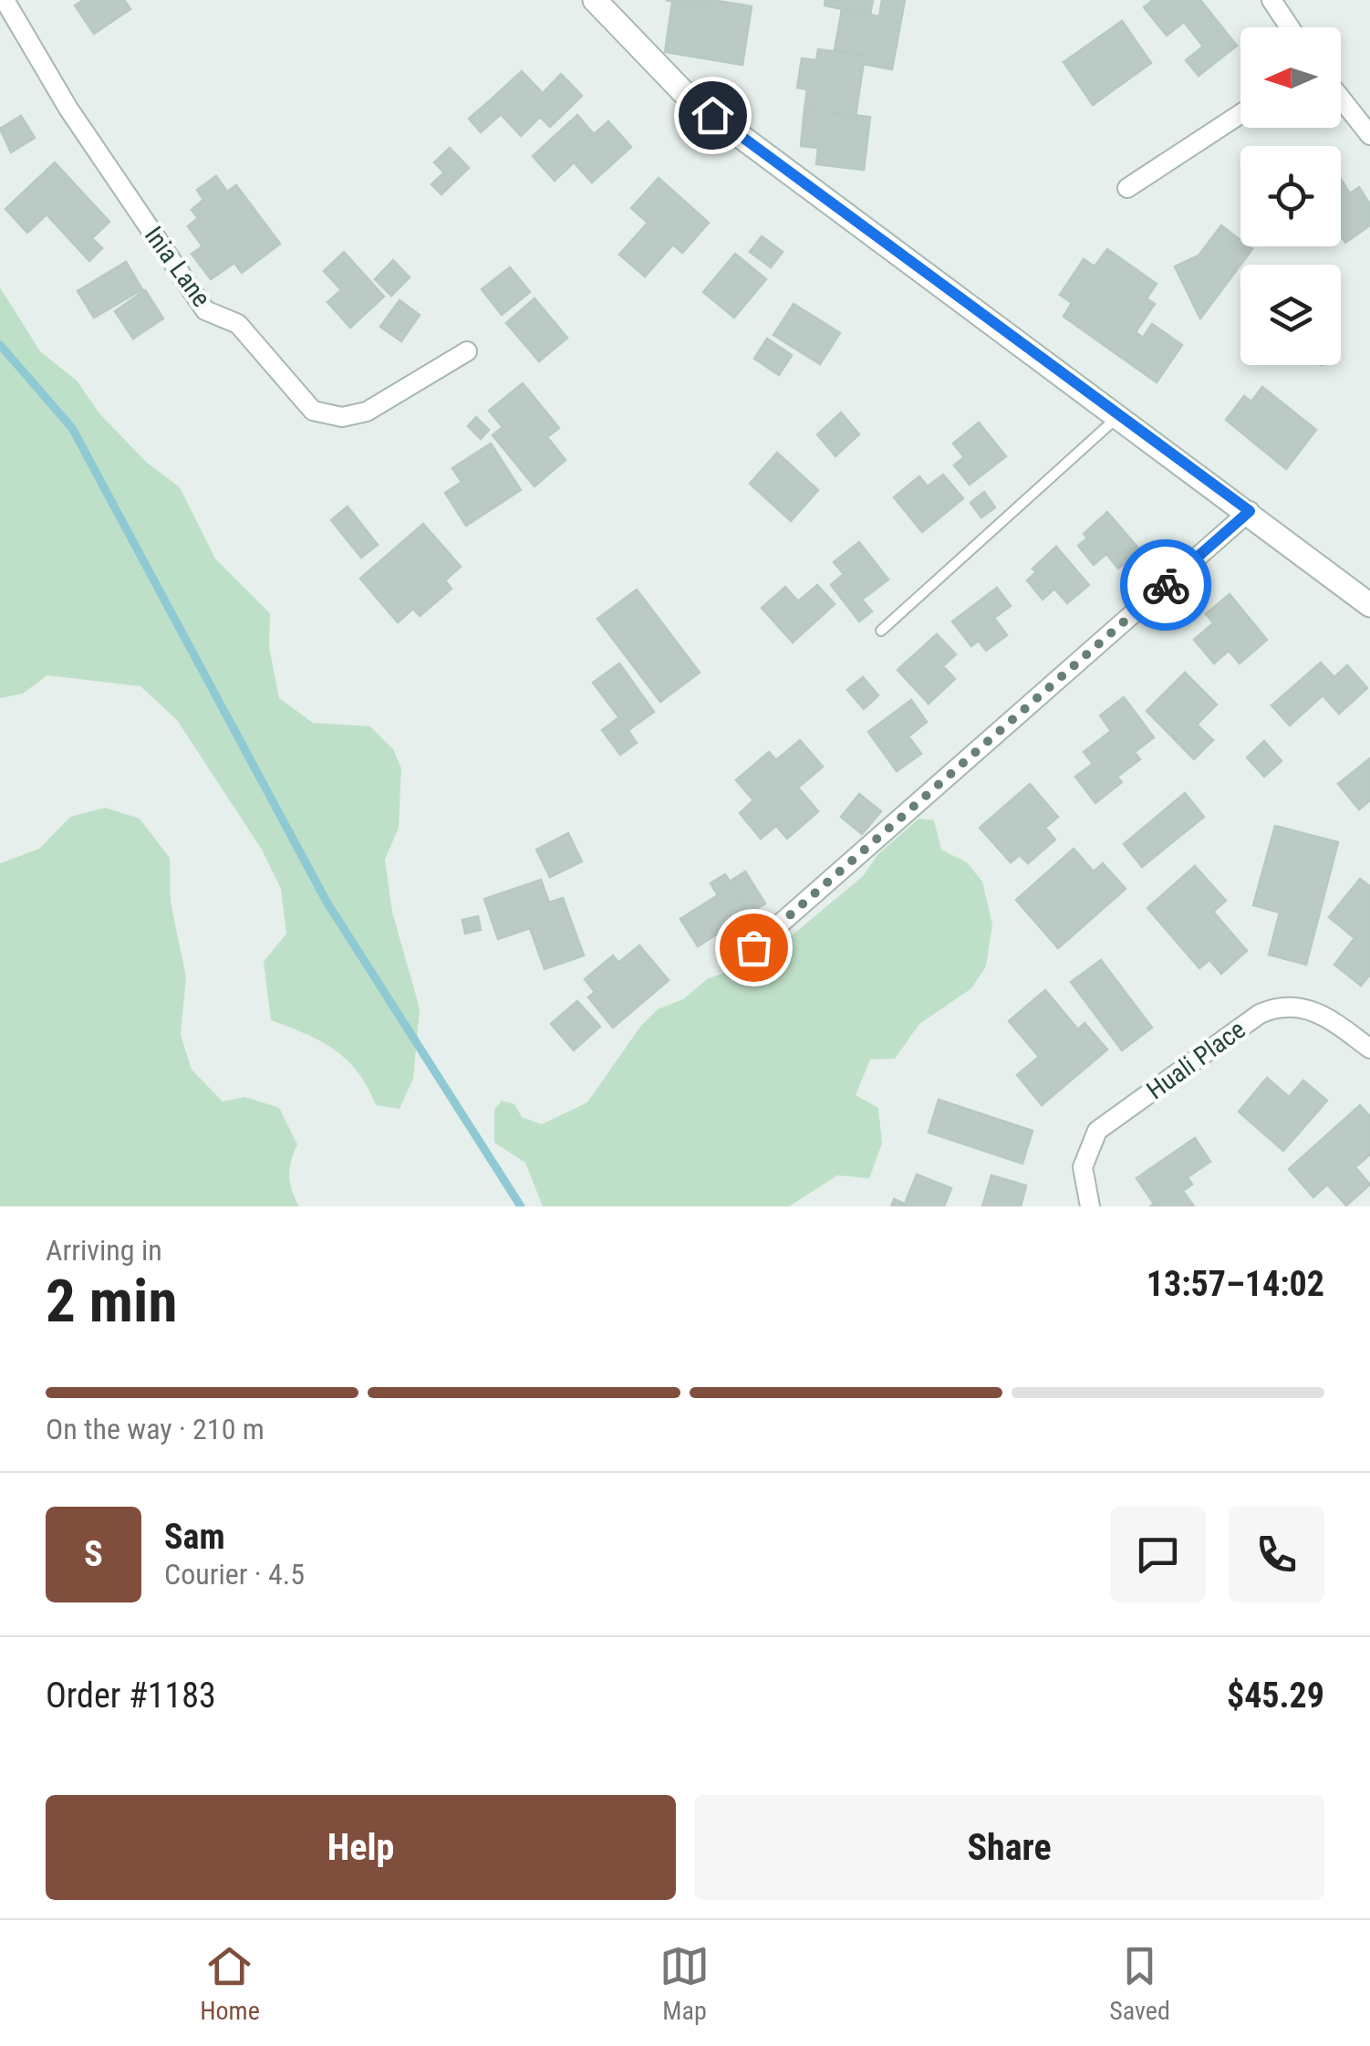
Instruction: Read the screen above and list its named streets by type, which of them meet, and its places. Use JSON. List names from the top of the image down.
{
  "streets": {
    "street": ["Inia Lane", "Huali Place"]
  },
  "north": "left",
  "page": {
    "heading": ["2 min", "Arriving in", "13:57–14:02"],
    "panel": [
      "Sam",
      "Courier · 4.5",
      "Order #1183",
      "$45.29"
    ],
    "bar": "On the way · 210 m",
    "round": "S",
    "buttons": ["Help", "Share"],
    "tabs": ["Home", "Map", "Saved"]
  }
}
